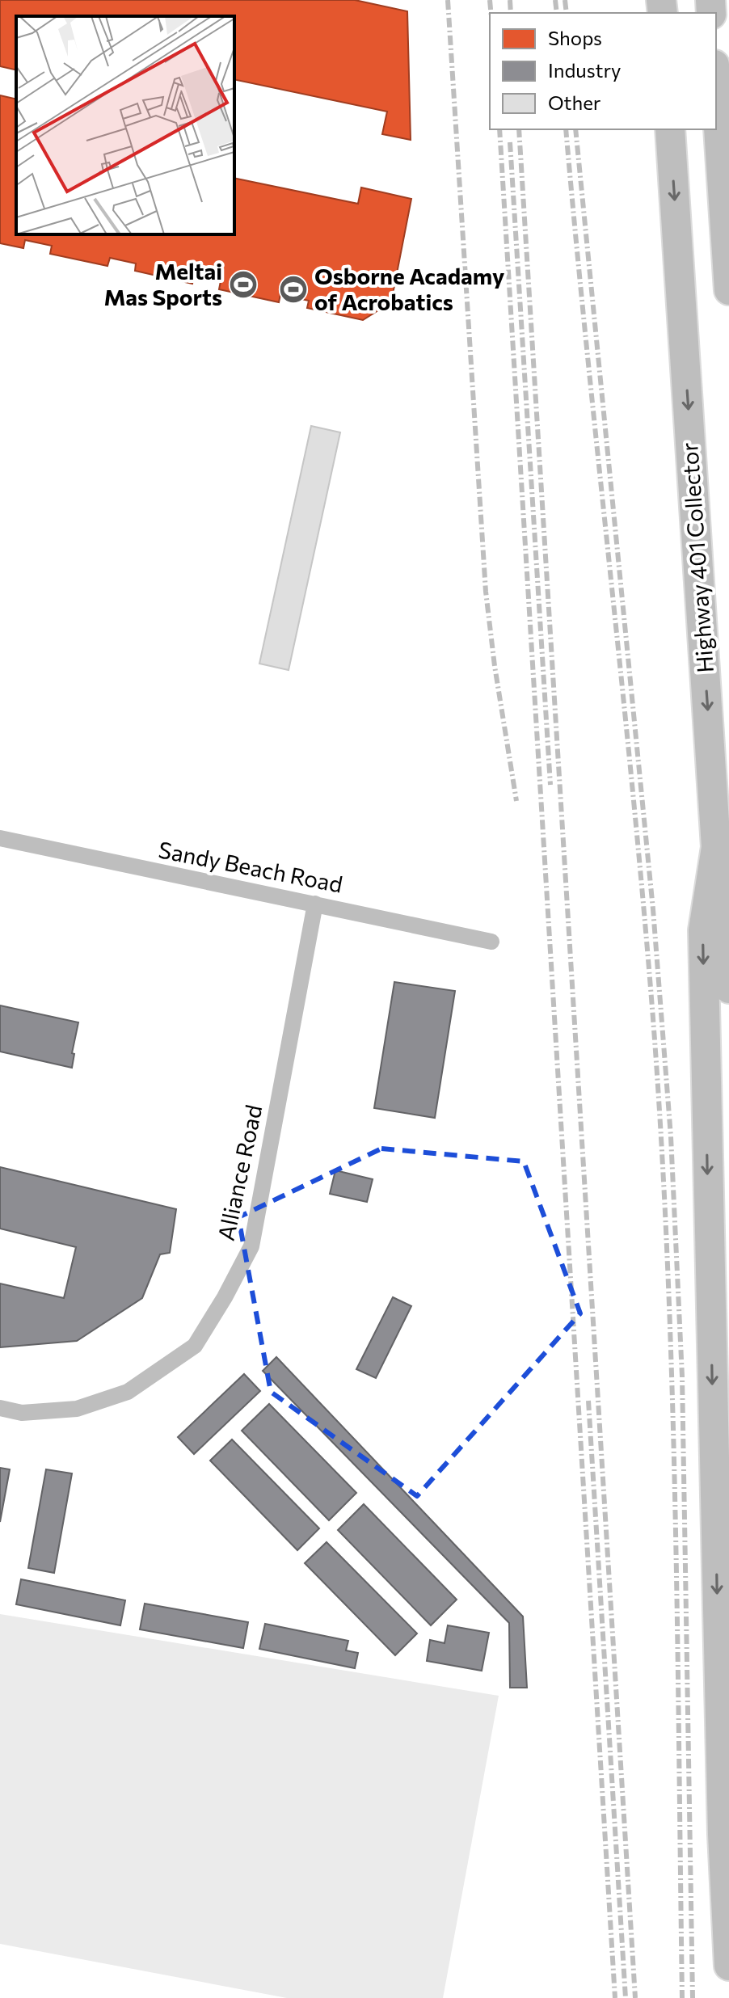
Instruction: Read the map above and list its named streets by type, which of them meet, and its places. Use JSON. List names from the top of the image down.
{
  "streets": {
    "highway": ["Highway 401 Collector"],
    "street": ["Sandy Beach Road", "Alliance Road"]
  },
  "crossings": [
    ["Sandy Beach Road", "Alliance Road"]
  ],
  "one_way": ["Highway 401 Collector"],
  "places": {
    "sports": ["Meltai Mas Sports", "Osborne Acadamy of Acrobatics"]
  },
  "legend": ["Shops", "Industry", "Other"]
}
